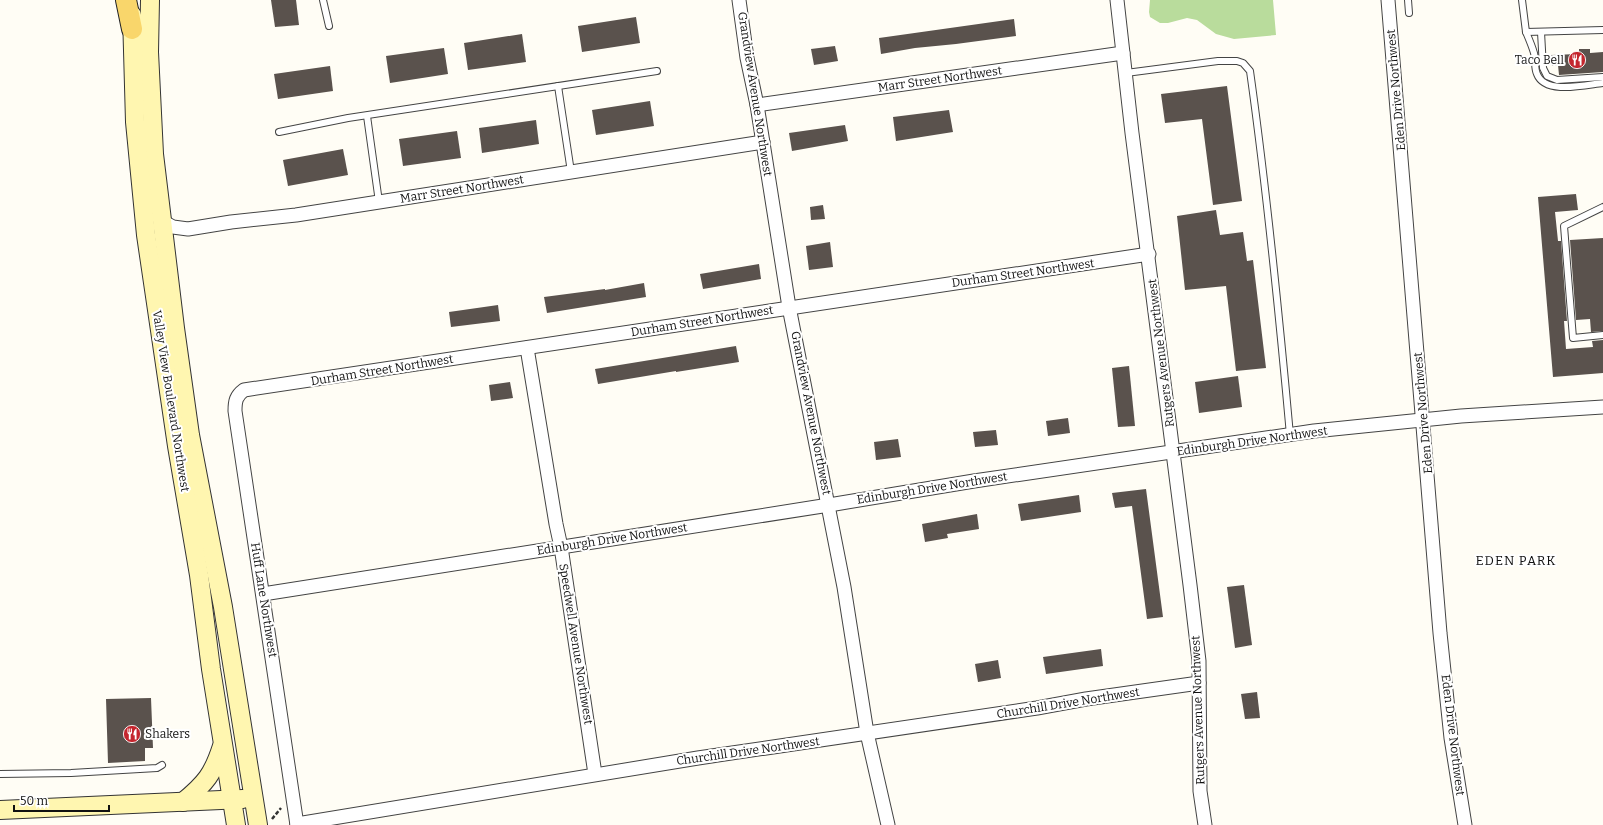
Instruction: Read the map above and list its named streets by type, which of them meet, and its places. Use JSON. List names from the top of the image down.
{
  "streets": {
    "main road": ["Valley View Boulevard Northwest"],
    "street": [
      "Marr Street Northwest",
      "Eden Drive Northwest",
      "Grandview Avenue Northwest",
      "Durham Street Northwest",
      "Rutgers Avenue Northwest",
      "Edinburgh Drive Northwest",
      "Huff Lane Northwest",
      "Speedwell Avenue Northwest",
      "Churchill Drive Northwest"
    ]
  },
  "crossings": [
    ["Marr Street Northwest", "Grandview Avenue Northwest"],
    ["Marr Street Northwest", "Rutgers Avenue Northwest"],
    ["Marr Street Northwest", "Valley View Boulevard Northwest"],
    ["Eden Drive Northwest", "Edinburgh Drive Northwest"],
    ["Grandview Avenue Northwest", "Durham Street Northwest"],
    ["Grandview Avenue Northwest", "Edinburgh Drive Northwest"],
    ["Grandview Avenue Northwest", "Churchill Drive Northwest"],
    ["Durham Street Northwest", "Rutgers Avenue Northwest"],
    ["Durham Street Northwest", "Huff Lane Northwest"],
    ["Durham Street Northwest", "Speedwell Avenue Northwest"],
    ["Rutgers Avenue Northwest", "Edinburgh Drive Northwest"],
    ["Rutgers Avenue Northwest", "Churchill Drive Northwest"],
    ["Edinburgh Drive Northwest", "Huff Lane Northwest"],
    ["Edinburgh Drive Northwest", "Speedwell Avenue Northwest"],
    ["Huff Lane Northwest", "Churchill Drive Northwest"],
    ["Speedwell Avenue Northwest", "Churchill Drive Northwest"]
  ],
  "districts": ["EDEN PARK"],
  "places": {
    "restaurant": ["Taco Bell", "Shakers"]
  },
  "scale_bar": "50 m"
}
